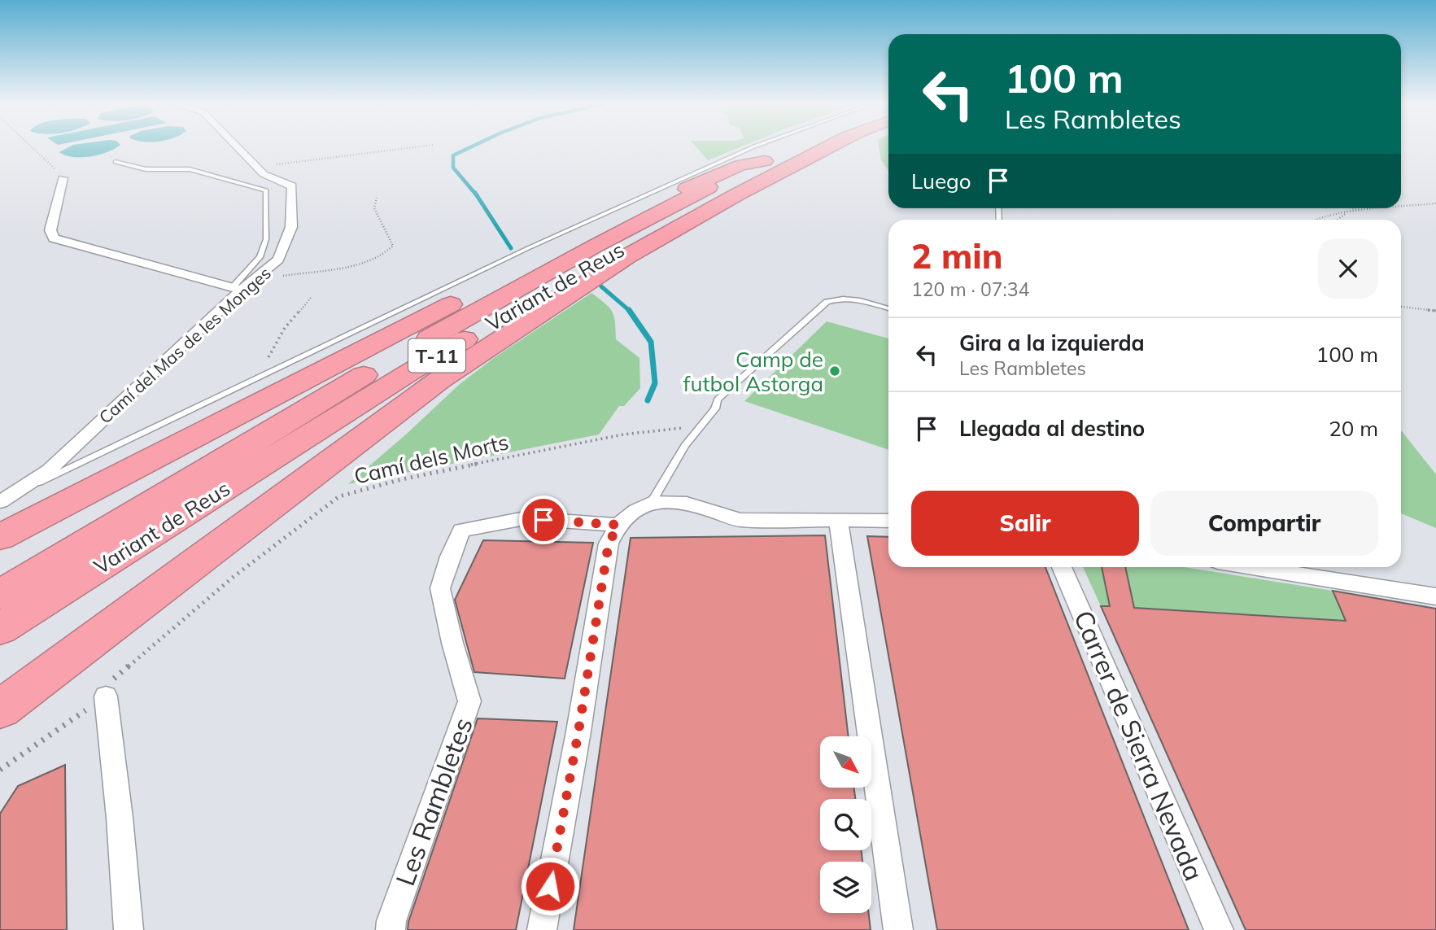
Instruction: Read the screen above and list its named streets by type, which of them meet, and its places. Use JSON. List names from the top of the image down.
{
  "streets": {
    "highway": ["Variant de Reus", "T-11"],
    "street": ["Camí del Mas de les Monges", "Carrer de Sierra Nevada", "Les Rambletes"],
    "path": ["Camí dels Morts"]
  },
  "places": ["Camp de futbol Astorga"],
  "north": "bottom right",
  "page": {
    "turn": ["100 m", "Les Rambletes"],
    "then": "Luego",
    "heading": ["2 min", "120 m · 07:34"],
    "list": [
      {
        "name": "Gira a la izquierda",
        "note": "Les Rambletes",
        "value": "100 m"
      },
      {
        "name": "Llegada al destino",
        "value": "20 m"
      }
    ],
    "buttons": ["Salir", "Compartir"]
  }
}
